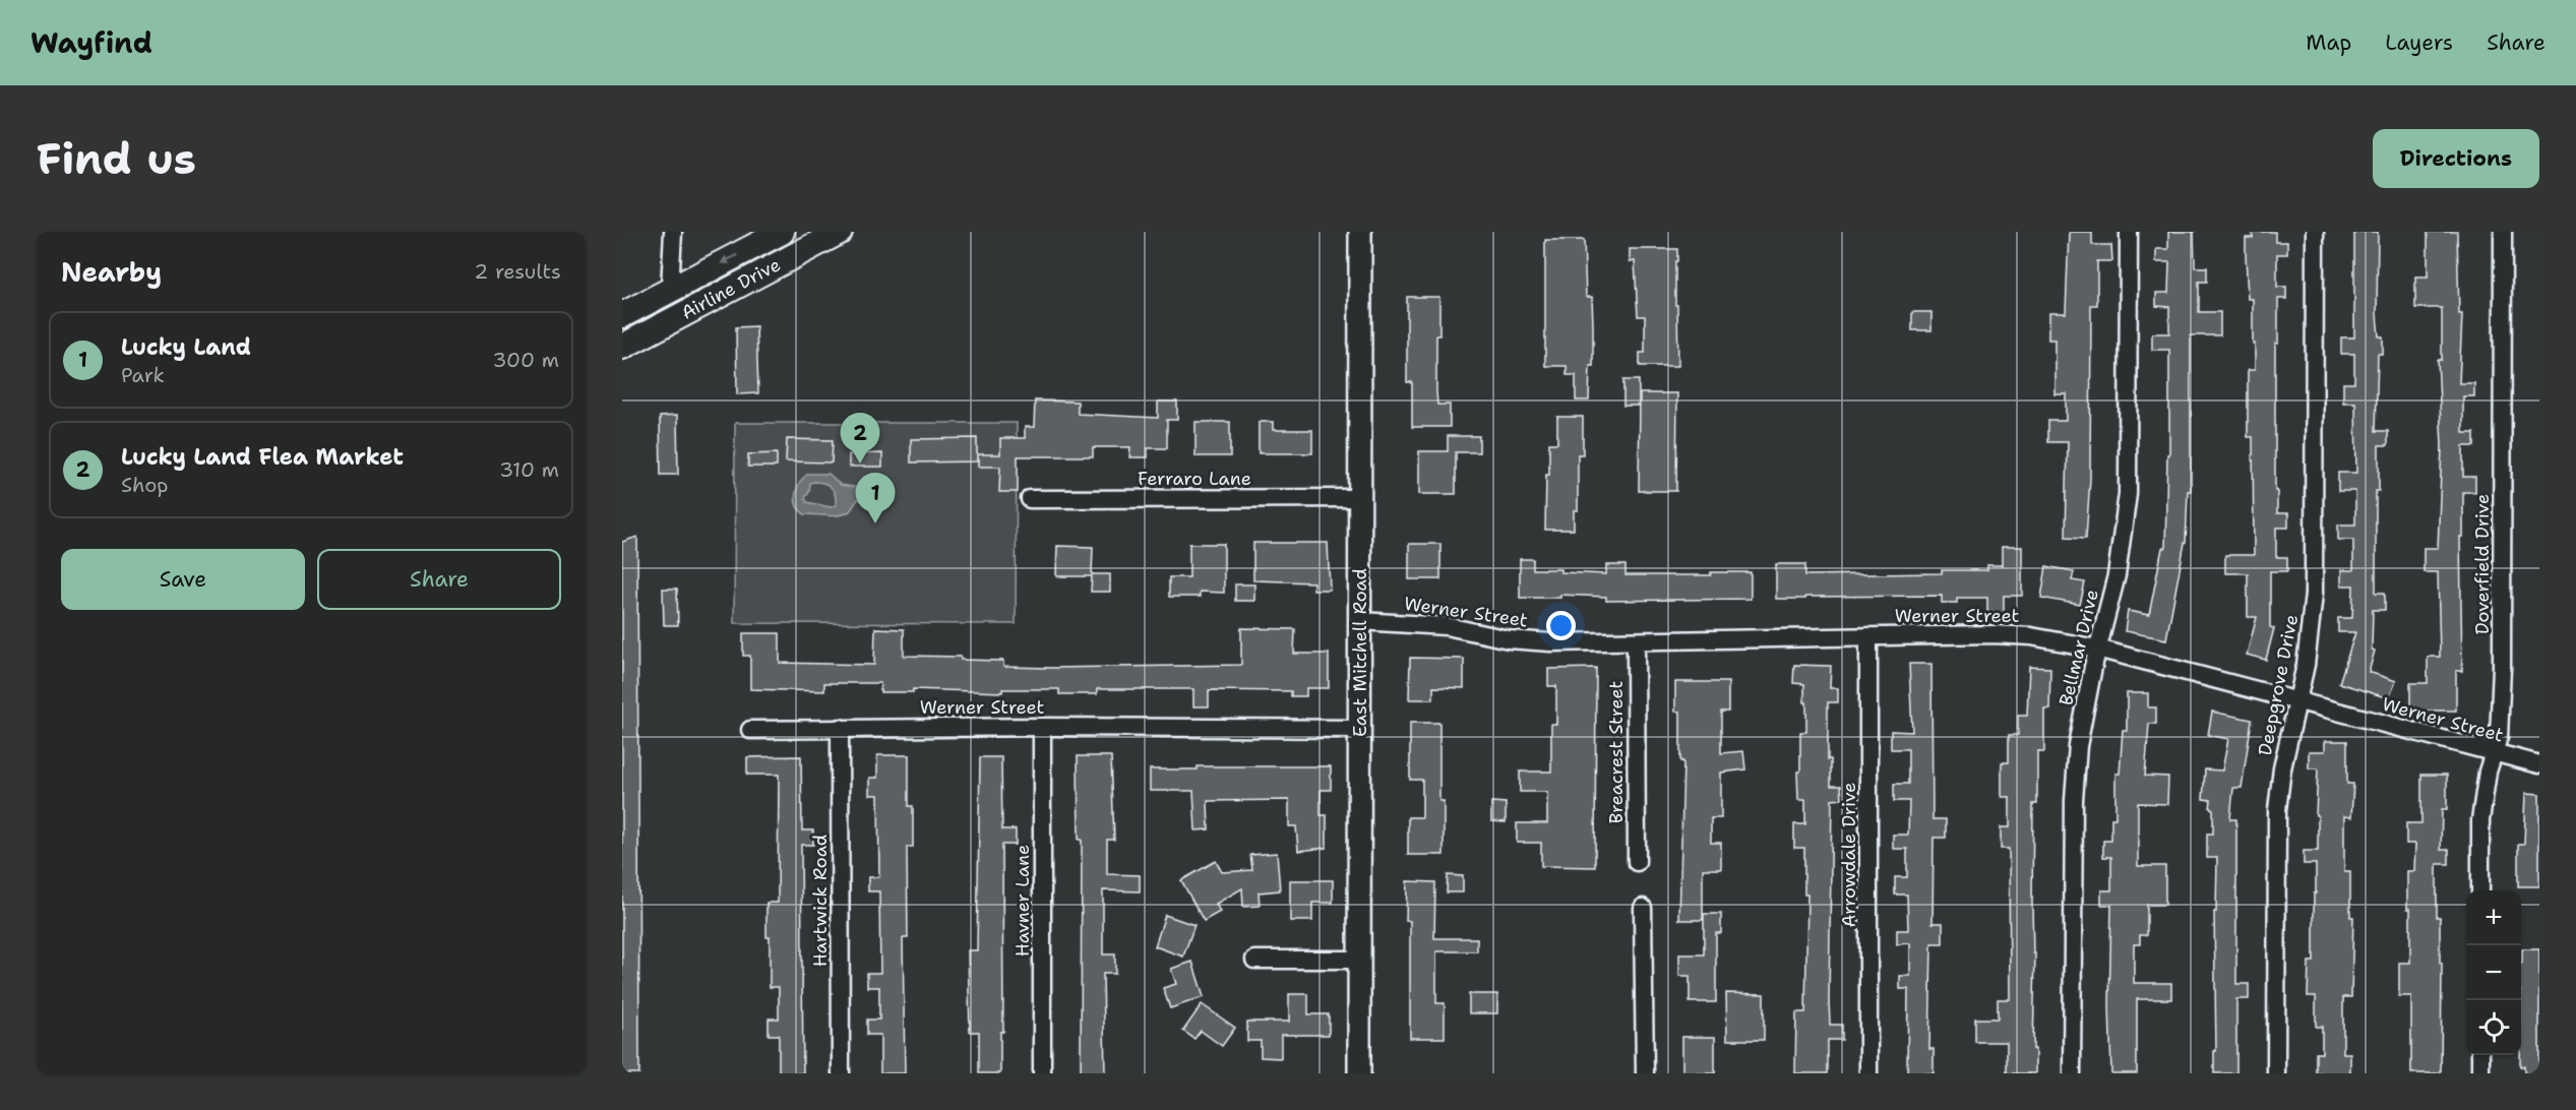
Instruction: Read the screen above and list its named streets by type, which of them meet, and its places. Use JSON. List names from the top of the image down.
{
  "streets": {
    "main road": ["Airline Drive"],
    "street": [
      "Ferraro Lane",
      "Doverfield Drive",
      "Werner Street",
      "Bellmar Drive",
      "East Mitchell Road",
      "Deepgrove Drive",
      "Breacrest Street",
      "Arrowdale Drive",
      "Hartwick Road",
      "Havner Lane"
    ]
  },
  "crossings": [
    ["Ferraro Lane", "East Mitchell Road"],
    ["Doverfield Drive", "Werner Street"],
    ["Werner Street", "Bellmar Drive"],
    ["Werner Street", "East Mitchell Road"],
    ["Werner Street", "Deepgrove Drive"],
    ["Werner Street", "Breacrest Street"],
    ["Werner Street", "Arrowdale Drive"],
    ["Werner Street", "Hartwick Road"],
    ["Werner Street", "Havner Lane"]
  ],
  "page": {
    "header": "Wayfind",
    "nav": ["Map", "Layers", "Share"],
    "buttons": [
      "Directions",
      ["Save", "Share"]
    ],
    "title": "Find us",
    "heading": ["Nearby", "2 results"],
    "list": [
      {
        "mark": "1",
        "name": "Lucky Land",
        "note": "Park",
        "value": "300 m"
      },
      {
        "mark": "2",
        "name": "Lucky Land Flea Market",
        "note": "Shop",
        "value": "310 m"
      }
    ],
    "pins": ["2", "1"],
    "map_buttons": ["+", "−"]
  }
}
